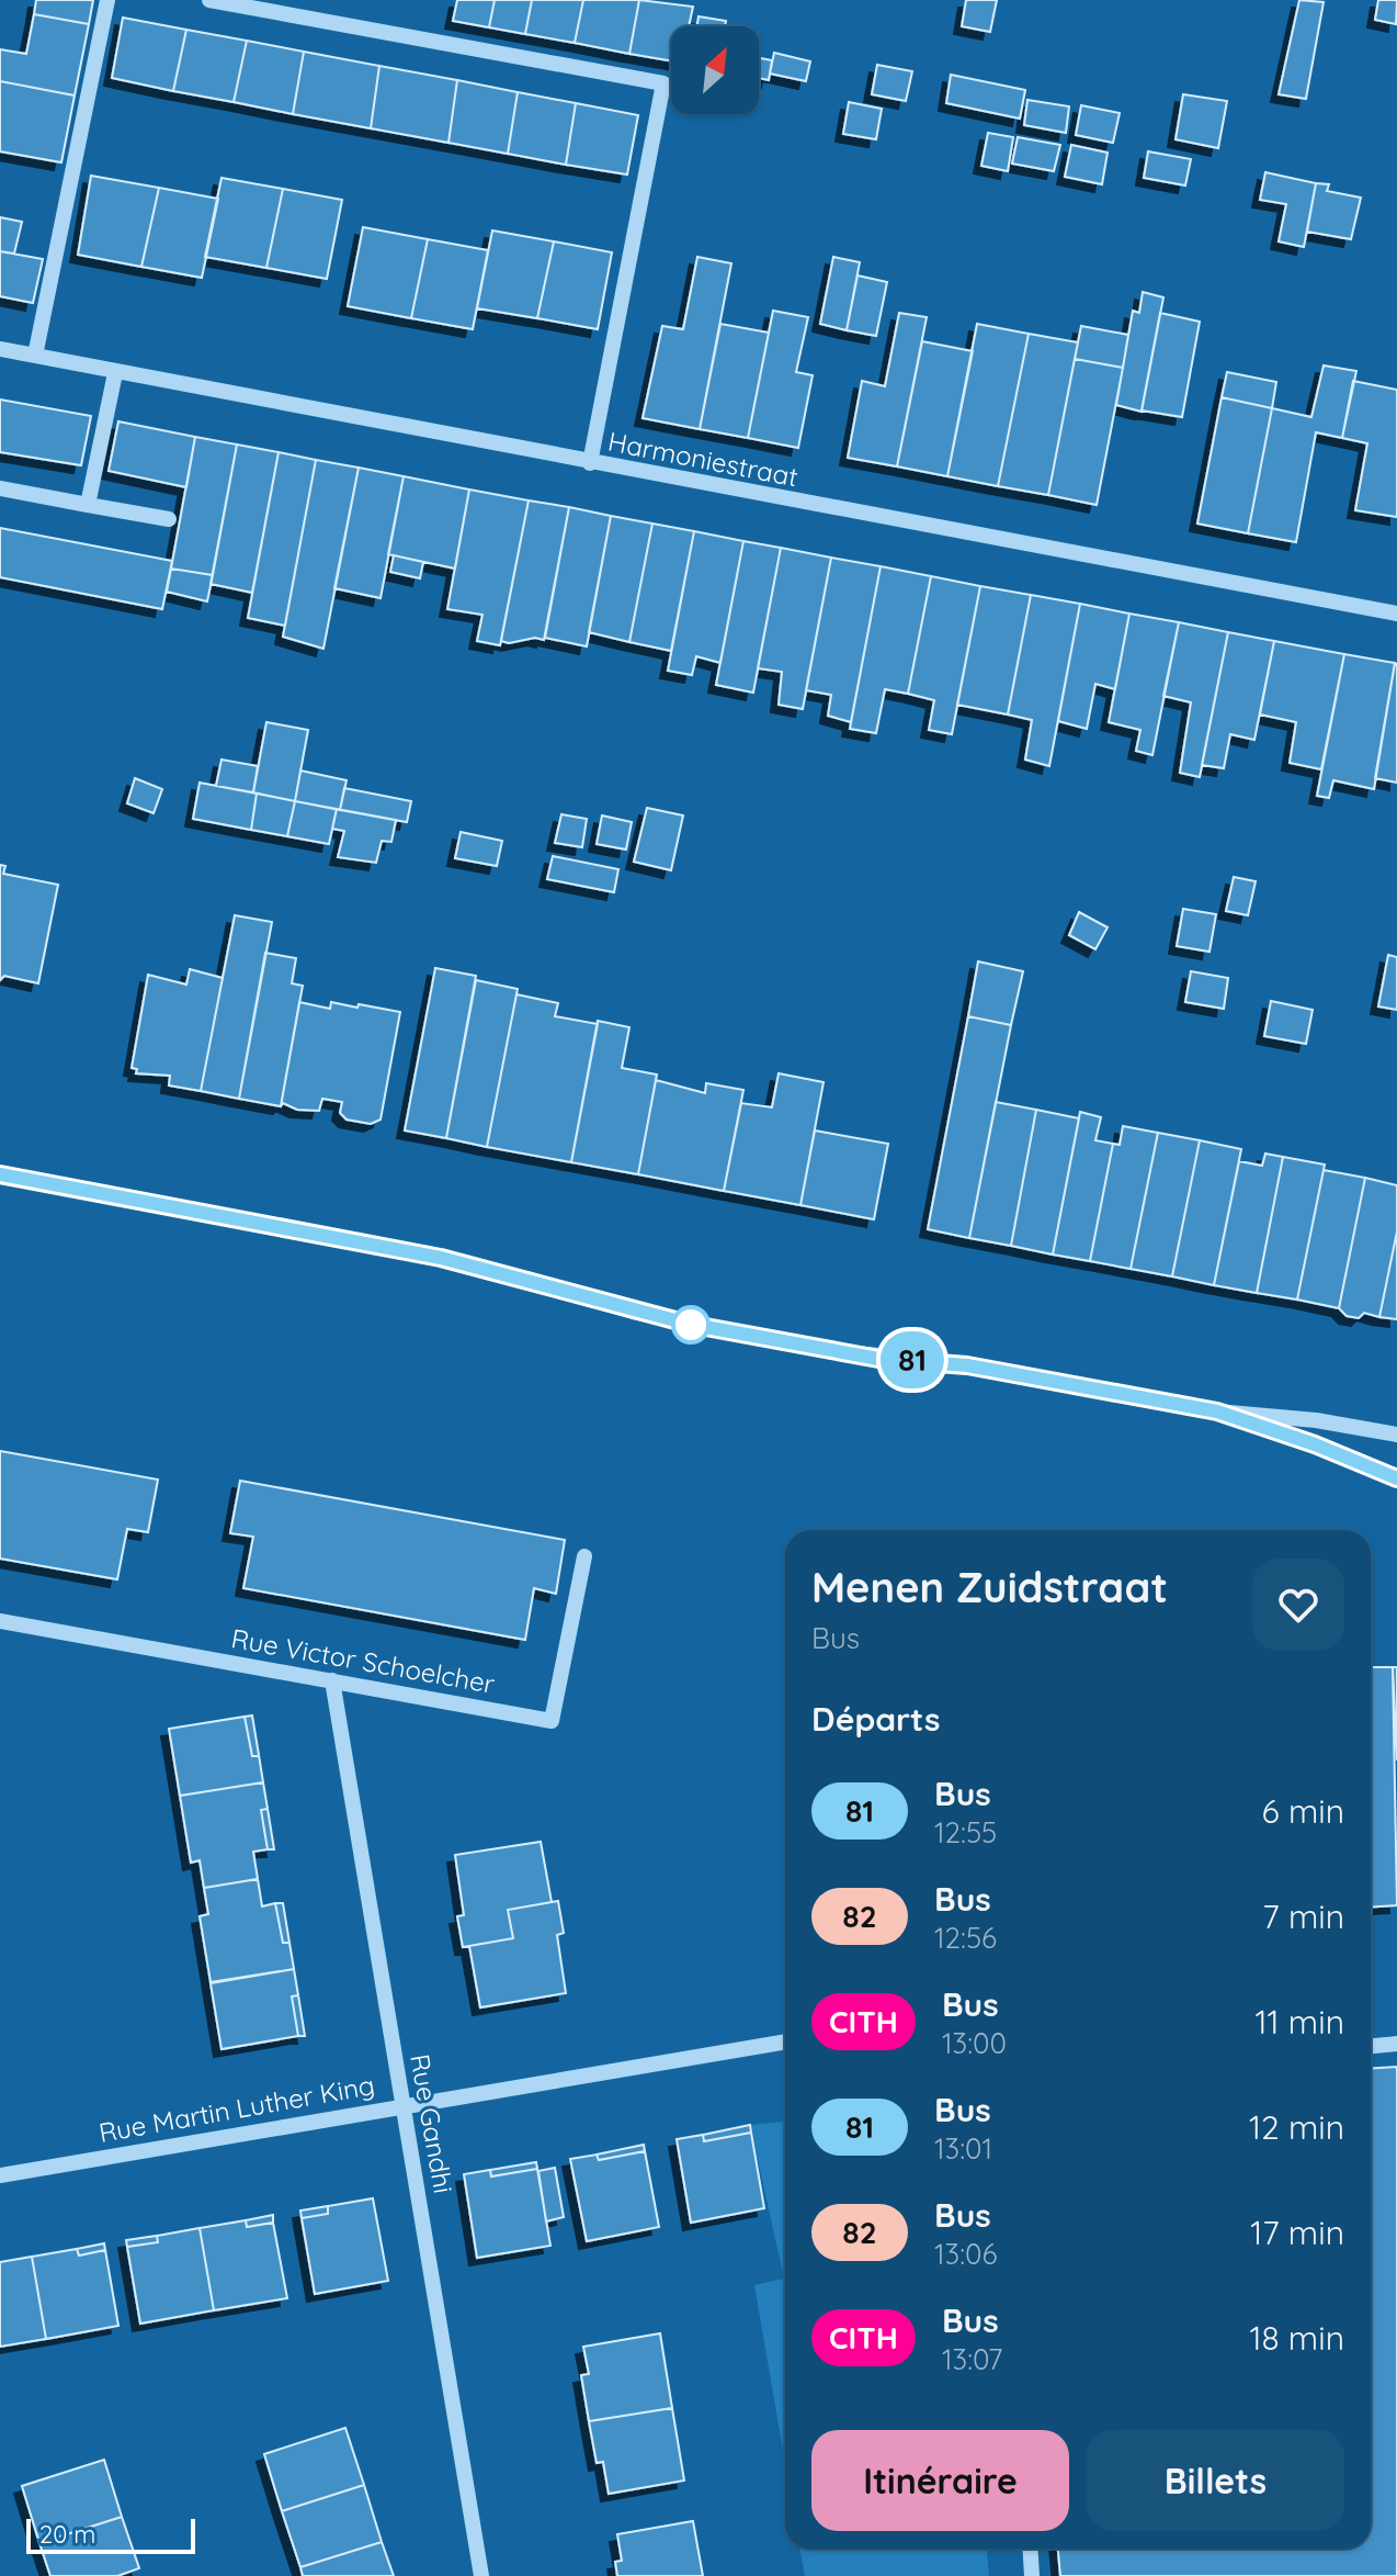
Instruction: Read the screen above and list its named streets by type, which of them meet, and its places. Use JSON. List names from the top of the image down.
{
  "streets": {
    "street": [
      "Harmoniestraat",
      "Rue Victor Schoelcher",
      "Rue Martin Luther King",
      "Rue Gandhi"
    ]
  },
  "crossings": [
    ["Rue Victor Schoelcher", "Rue Gandhi"],
    ["Rue Martin Luther King", "Rue Gandhi"]
  ],
  "lines": ["bus line 81"],
  "scale_bar": "20 m",
  "north": "top right",
  "page": {
    "on_map": "81",
    "heading": [
      ["Menen Zuidstraat", "Bus"],
      "Départs"
    ],
    "list": [
      {
        "mark": "81",
        "name": "Bus",
        "note": "12:55",
        "value": "6 min"
      },
      {
        "mark": "82",
        "name": "Bus",
        "note": "12:56",
        "value": "7 min"
      },
      {
        "mark": "CITH",
        "name": "Bus",
        "note": "13:00",
        "value": "11 min"
      },
      {
        "mark": "81",
        "name": "Bus",
        "note": "13:01",
        "value": "12 min"
      },
      {
        "mark": "82",
        "name": "Bus",
        "note": "13:06",
        "value": "17 min"
      },
      {
        "mark": "CITH",
        "name": "Bus",
        "note": "13:07",
        "value": "18 min"
      }
    ],
    "buttons": ["Itinéraire", "Billets"],
    "scale": "20 m"
  }
}
